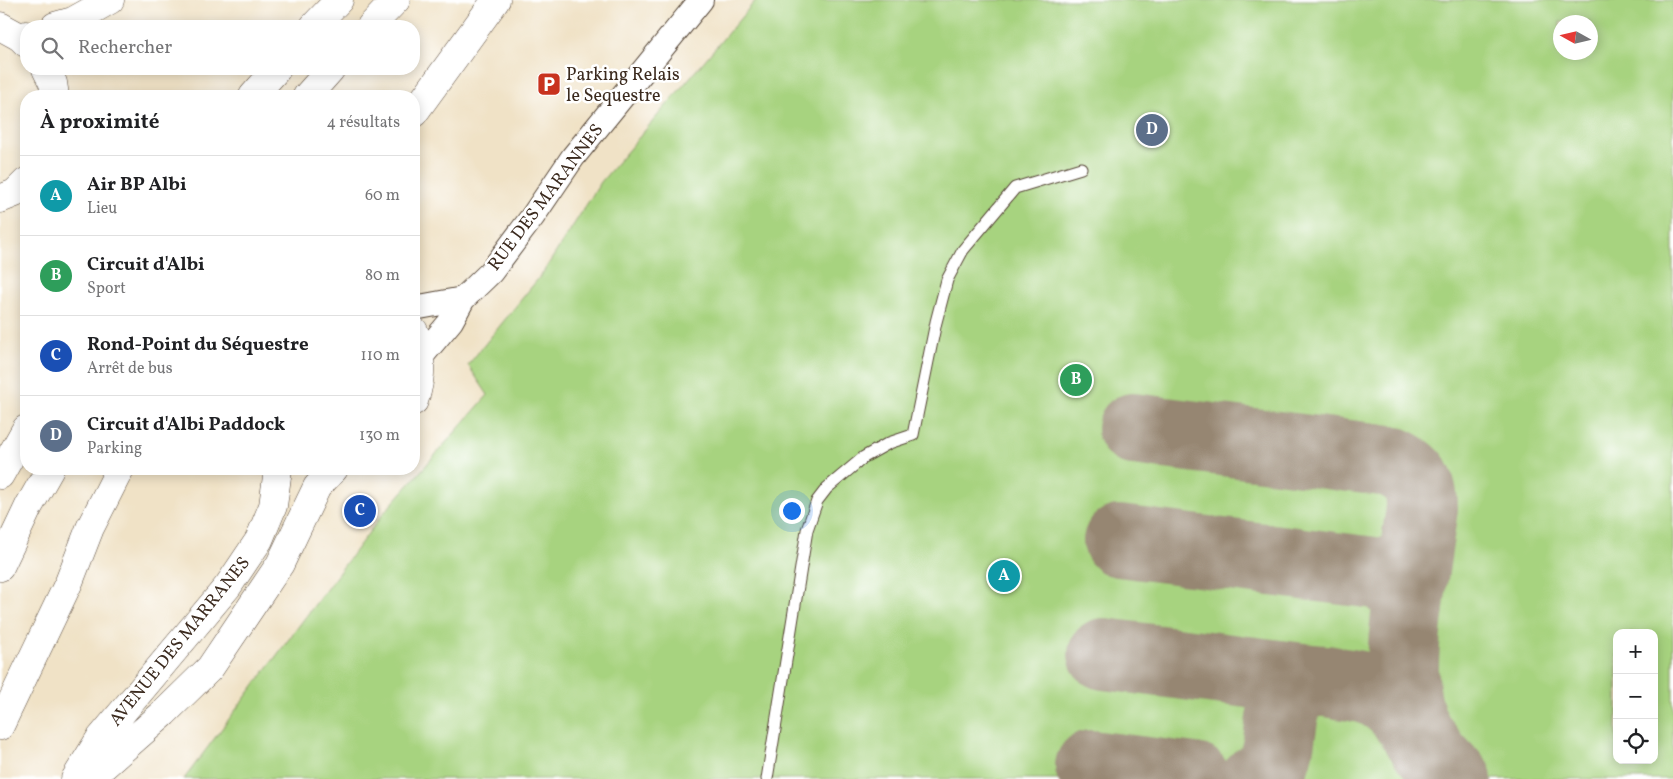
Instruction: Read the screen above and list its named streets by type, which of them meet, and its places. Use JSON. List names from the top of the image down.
{
  "streets": {
    "main road": ["AVENUE DES MARRANES"],
    "street": ["RUE DES MARANNES"]
  },
  "places": {
    "parking": ["Parking Relais le Sequestre"]
  },
  "north": "left",
  "page": {
    "search": "Rechercher",
    "heading": ["À proximité", "4 résultats"],
    "pins": [
      "D",
      "B",
      "C",
      "A"
    ],
    "list": [
      {
        "mark": "A",
        "name": "Air BP Albi",
        "note": "Lieu",
        "value": "60 m"
      },
      {
        "mark": "B",
        "name": "Circuit d'Albi",
        "note": "Sport",
        "value": "80 m"
      },
      {
        "mark": "C",
        "name": "Rond-Point du Séquestre",
        "note": "Arrêt de bus",
        "value": "110 m"
      },
      {
        "mark": "D",
        "name": "Circuit d'Albi Paddock",
        "note": "Parking",
        "value": "130 m"
      }
    ],
    "map_buttons": ["+", "−"]
  }
}
